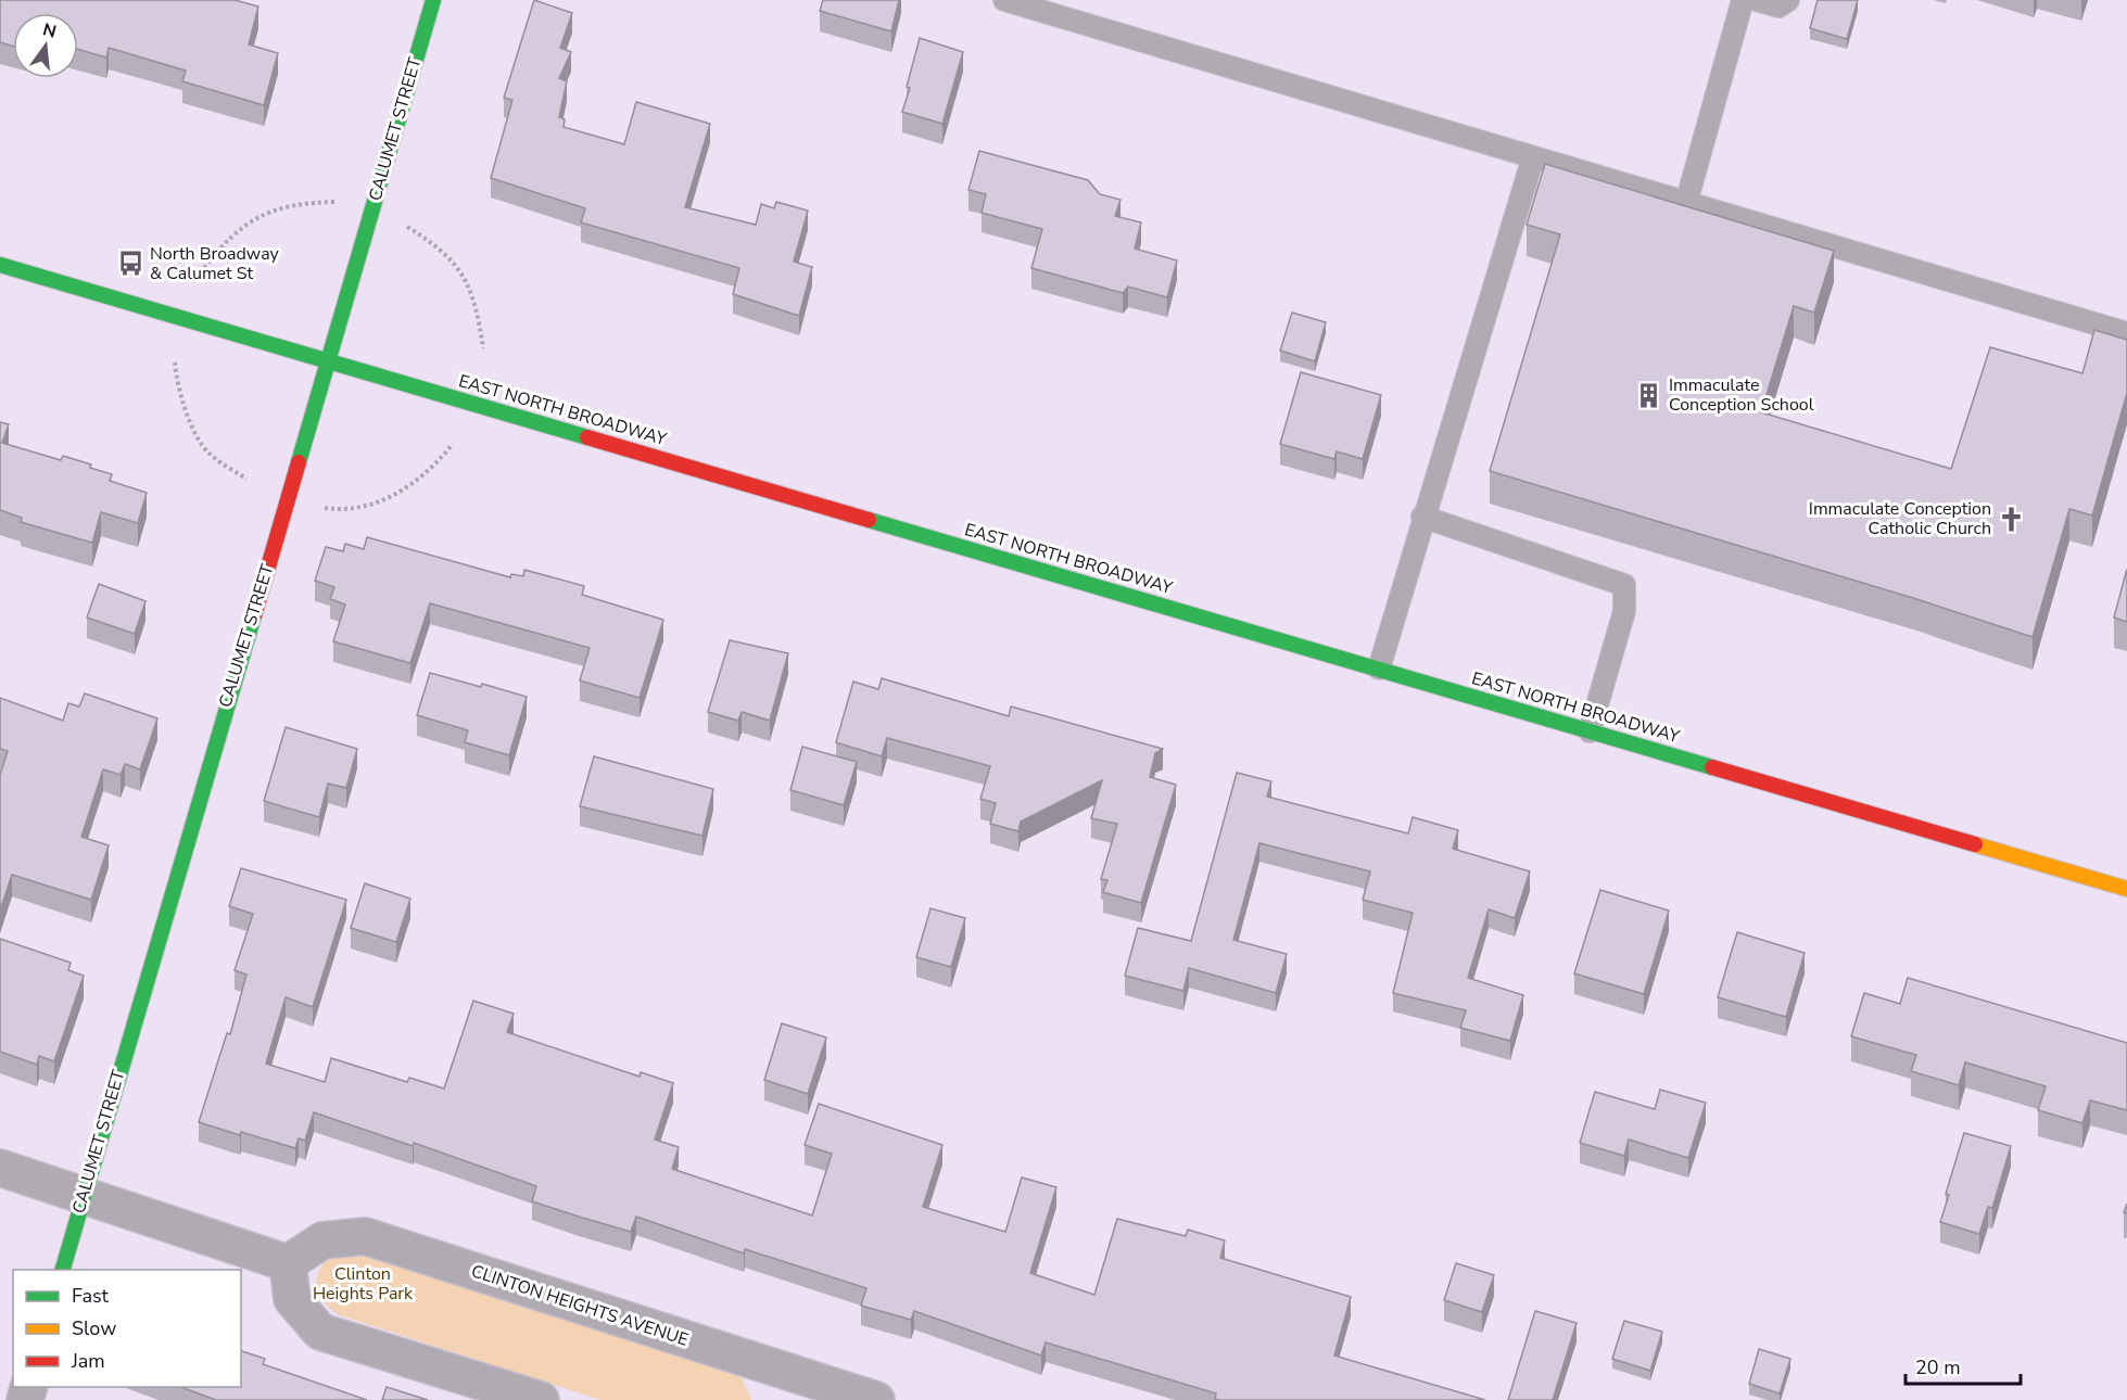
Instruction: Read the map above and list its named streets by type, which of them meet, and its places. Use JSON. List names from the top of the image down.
{
  "streets": {
    "main road": ["CALUMET STREET", "EAST NORTH BROADWAY"],
    "street": ["CLINTON HEIGHTS AVENUE"]
  },
  "crossings": [
    ["CALUMET STREET", "EAST NORTH BROADWAY"]
  ],
  "parks": ["Clinton Heights Park"],
  "places": {
    "bus stop": ["North Broadway & Calumet St"],
    "building": ["Immaculate Conception School"],
    "church": ["Immaculate Conception Catholic Church"]
  },
  "legend": ["Fast", "Slow", "Jam"],
  "scale_bar": "20 m",
  "north": "top"
}
